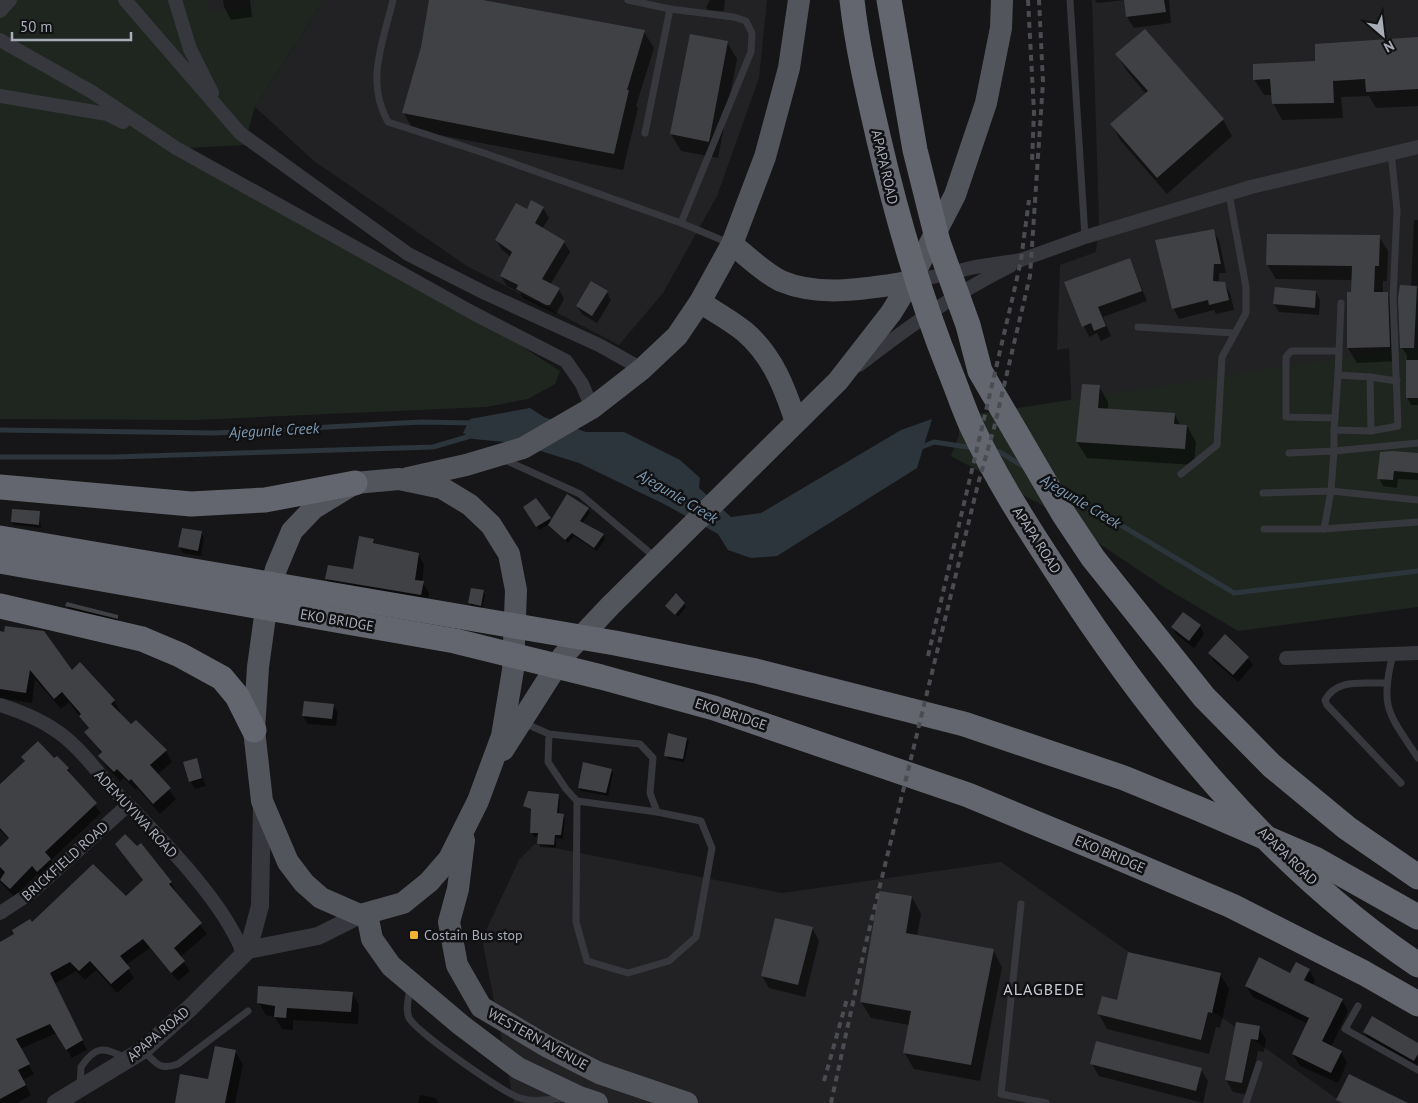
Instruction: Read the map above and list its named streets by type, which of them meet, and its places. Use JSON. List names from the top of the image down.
{
  "streets": {
    "highway": ["APAPA ROAD", "EKO BRIDGE"],
    "main road": ["WESTERN AVENUE"],
    "street": ["ADEMUYIWA ROAD", "BRICKFIELD ROAD"]
  },
  "crossings": [
    ["APAPA ROAD", "ADEMUYIWA ROAD"],
    ["ADEMUYIWA ROAD", "BRICKFIELD ROAD"]
  ],
  "districts": ["ALAGBEDE"],
  "water": ["Ajegunle Creek"],
  "places": {
    "transit": ["Costain Bus stop"]
  },
  "scale_bar": "50 m",
  "north": "bottom right"
}
